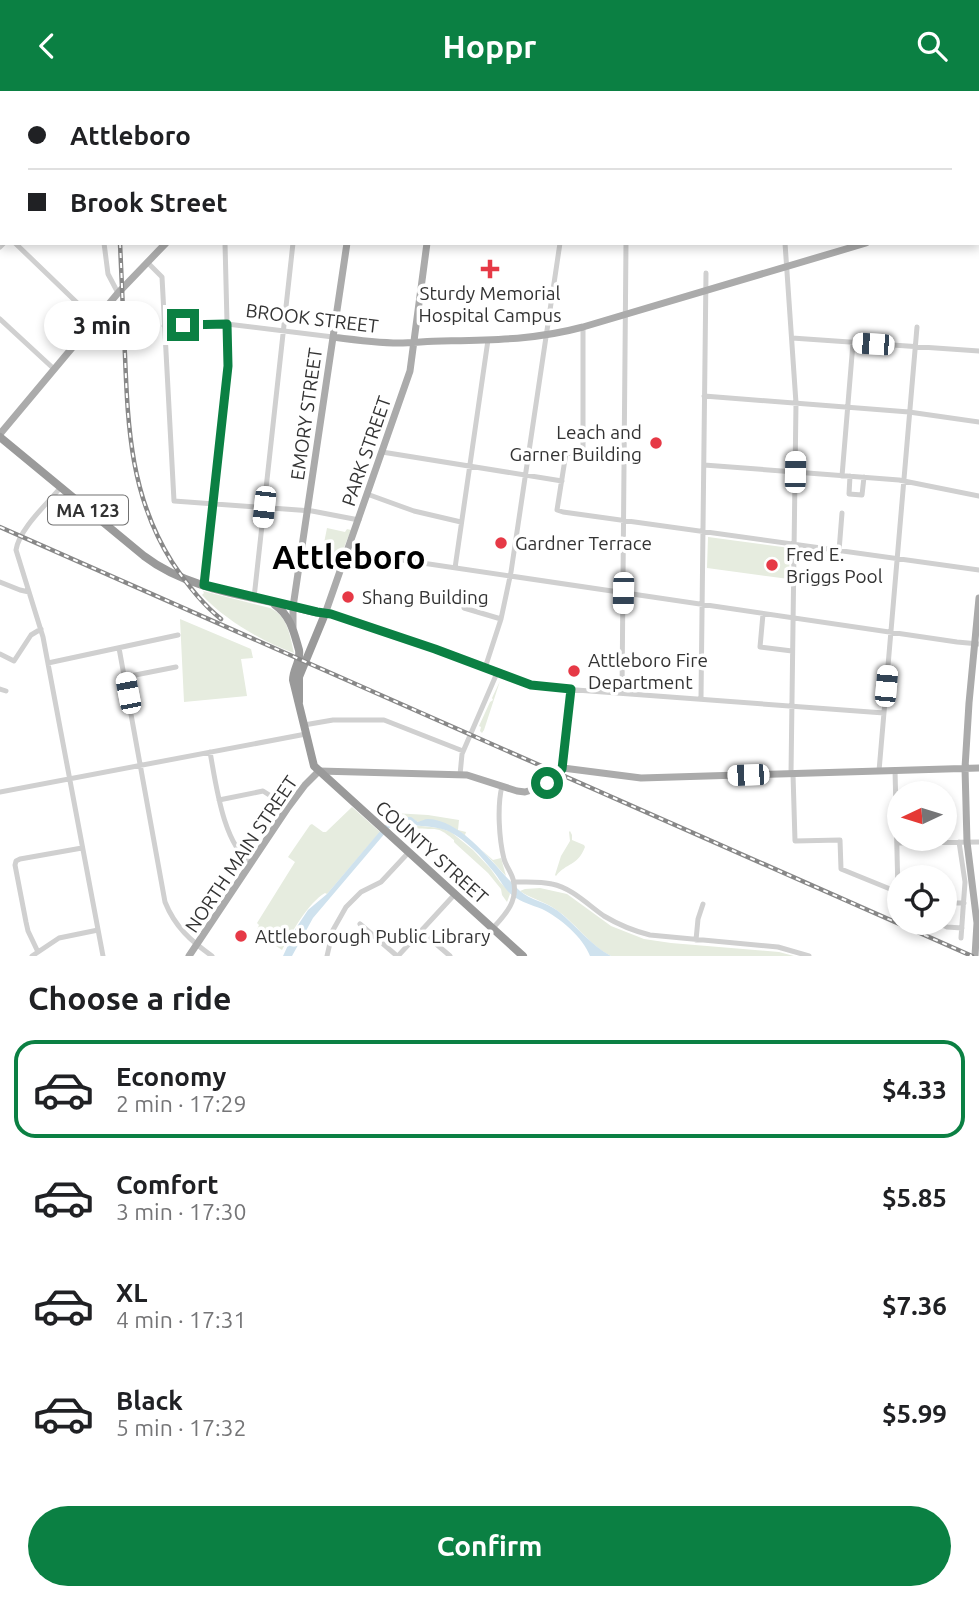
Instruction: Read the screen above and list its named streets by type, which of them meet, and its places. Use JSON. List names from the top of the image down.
{
  "streets": {
    "highway": ["PARK STREET", "MA 123", "COUNTY STREET"],
    "main road": ["BROOK STREET", "EMORY STREET", "NORTH MAIN STREET"]
  },
  "crossings": [
    ["BROOK STREET", "EMORY STREET"],
    ["BROOK STREET", "PARK STREET"],
    ["EMORY STREET", "PARK STREET"],
    ["EMORY STREET", "MA 123"],
    ["PARK STREET", "MA 123"],
    ["PARK STREET", "COUNTY STREET"],
    ["PARK STREET", "NORTH MAIN STREET"],
    ["COUNTY STREET", "NORTH MAIN STREET"]
  ],
  "districts": ["Attleboro"],
  "places": {
    "health": ["Sturdy Memorial Hospital Campus"],
    "other": [
      "Leach and Garner Building",
      "Gardner Terrace",
      "Fred E. Briggs Pool",
      "Shang Building",
      "Attleboro Fire Department",
      "Attleborough Public Library"
    ]
  },
  "north": "left",
  "page": {
    "header": "Hoppr",
    "banner": ["Attleboro", "Brook Street"],
    "bubble": "3 min",
    "heading": "Choose a ride",
    "list": [
      {
        "name": "Economy",
        "note": "2 min · 17:29",
        "value": "$4.33"
      },
      {
        "name": "Comfort",
        "note": "3 min · 17:30",
        "value": "$5.85"
      },
      {
        "name": "XL",
        "note": "4 min · 17:31",
        "value": "$7.36"
      },
      {
        "name": "Black",
        "note": "5 min · 17:32",
        "value": "$5.99"
      }
    ],
    "buttons": "Confirm"
  }
}
